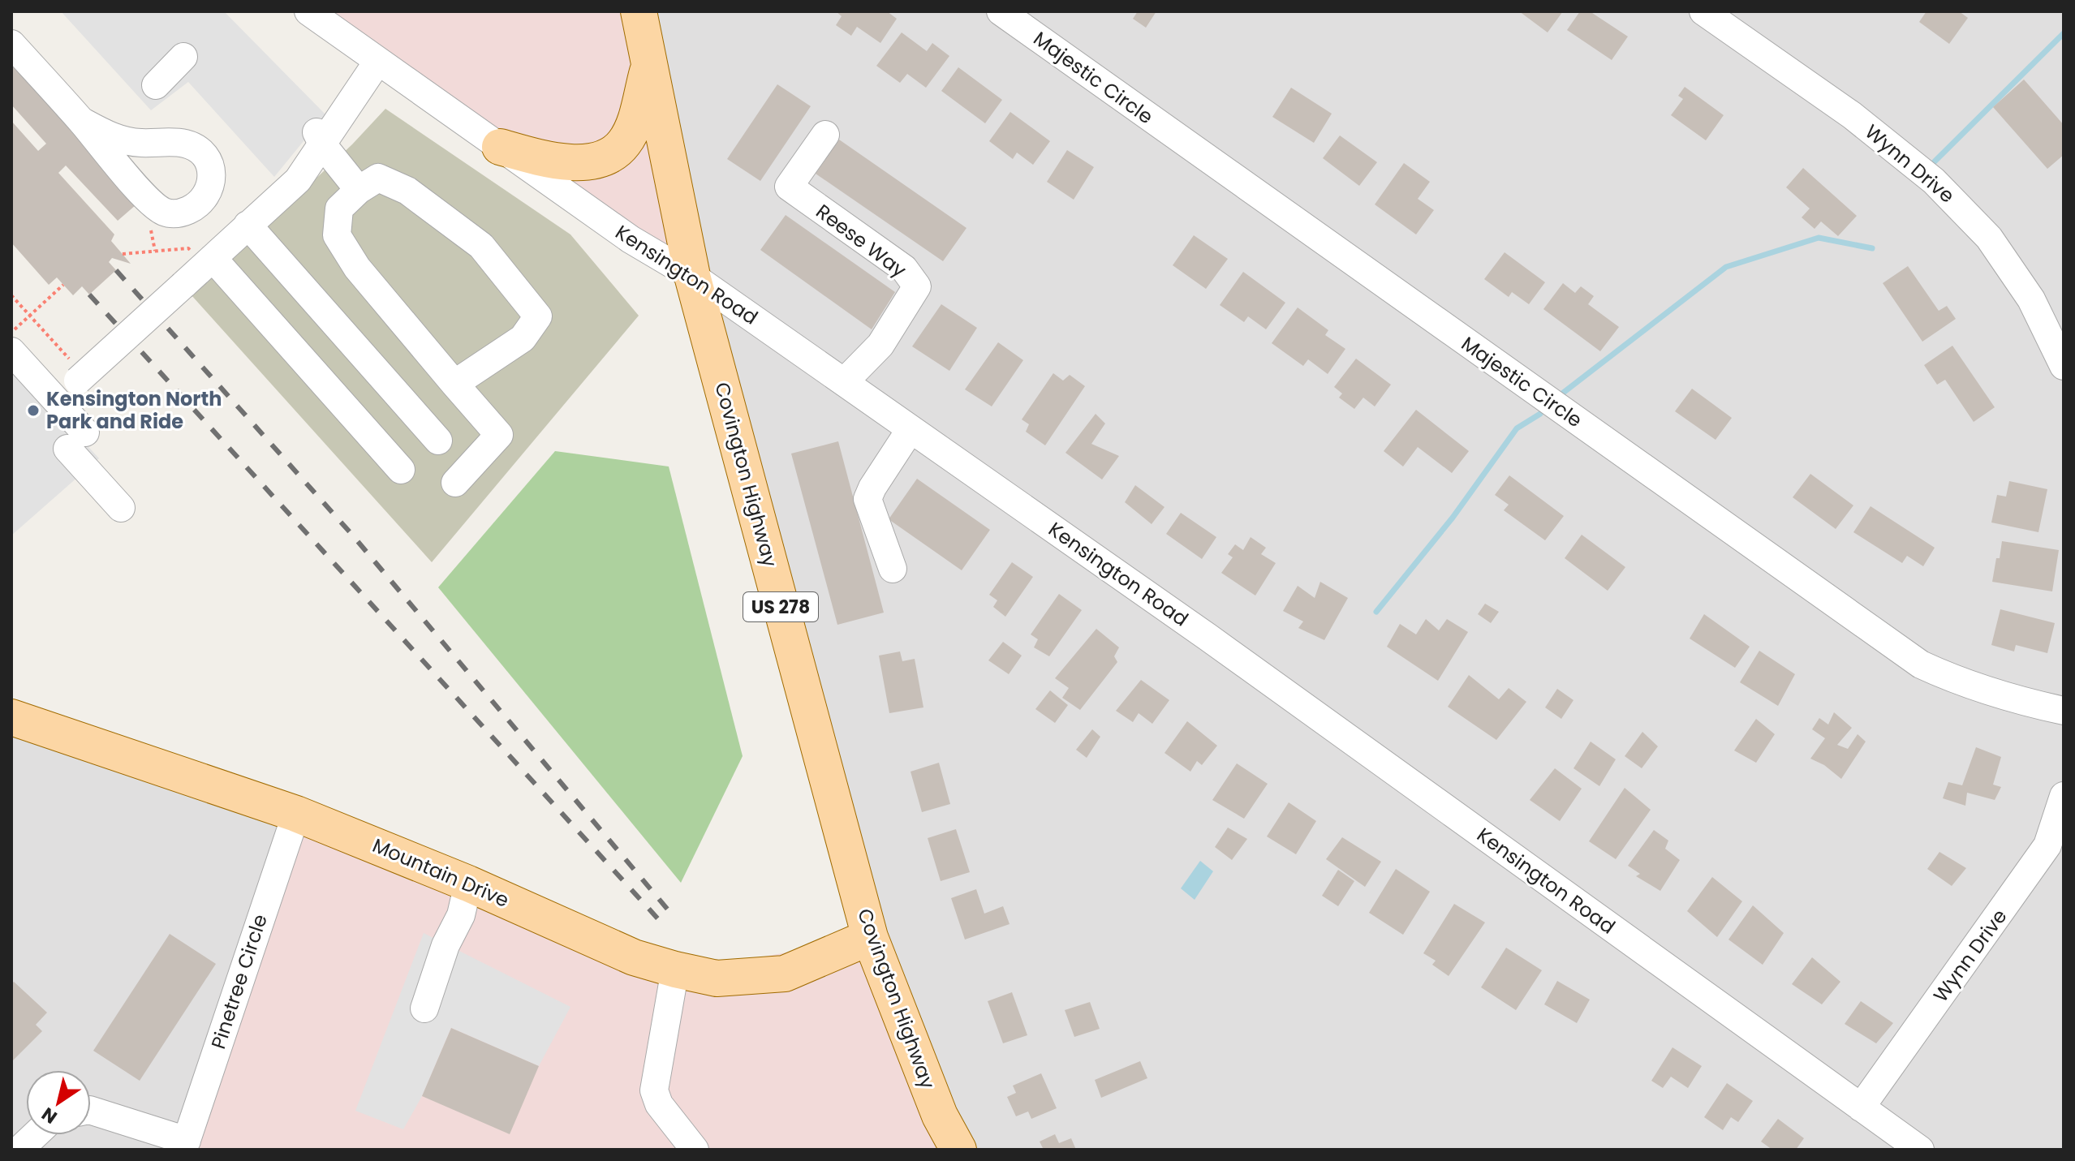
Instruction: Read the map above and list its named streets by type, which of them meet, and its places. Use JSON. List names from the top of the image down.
{
  "streets": {
    "main road": ["Covington Highway", "US 278", "Mountain Drive"],
    "street": [
      "Majestic Circle",
      "Wynn Drive",
      "Reese Way",
      "Kensington Road",
      "Pinetree Circle"
    ]
  },
  "crossings": [
    ["Wynn Drive", "Kensington Road"],
    ["Reese Way", "Kensington Road"],
    ["Kensington Road", "Covington Highway"],
    ["Covington Highway", "Mountain Drive"],
    ["Mountain Drive", "Pinetree Circle"]
  ],
  "places": ["Kensington North Park and Ride"],
  "north": "bottom left"
}
